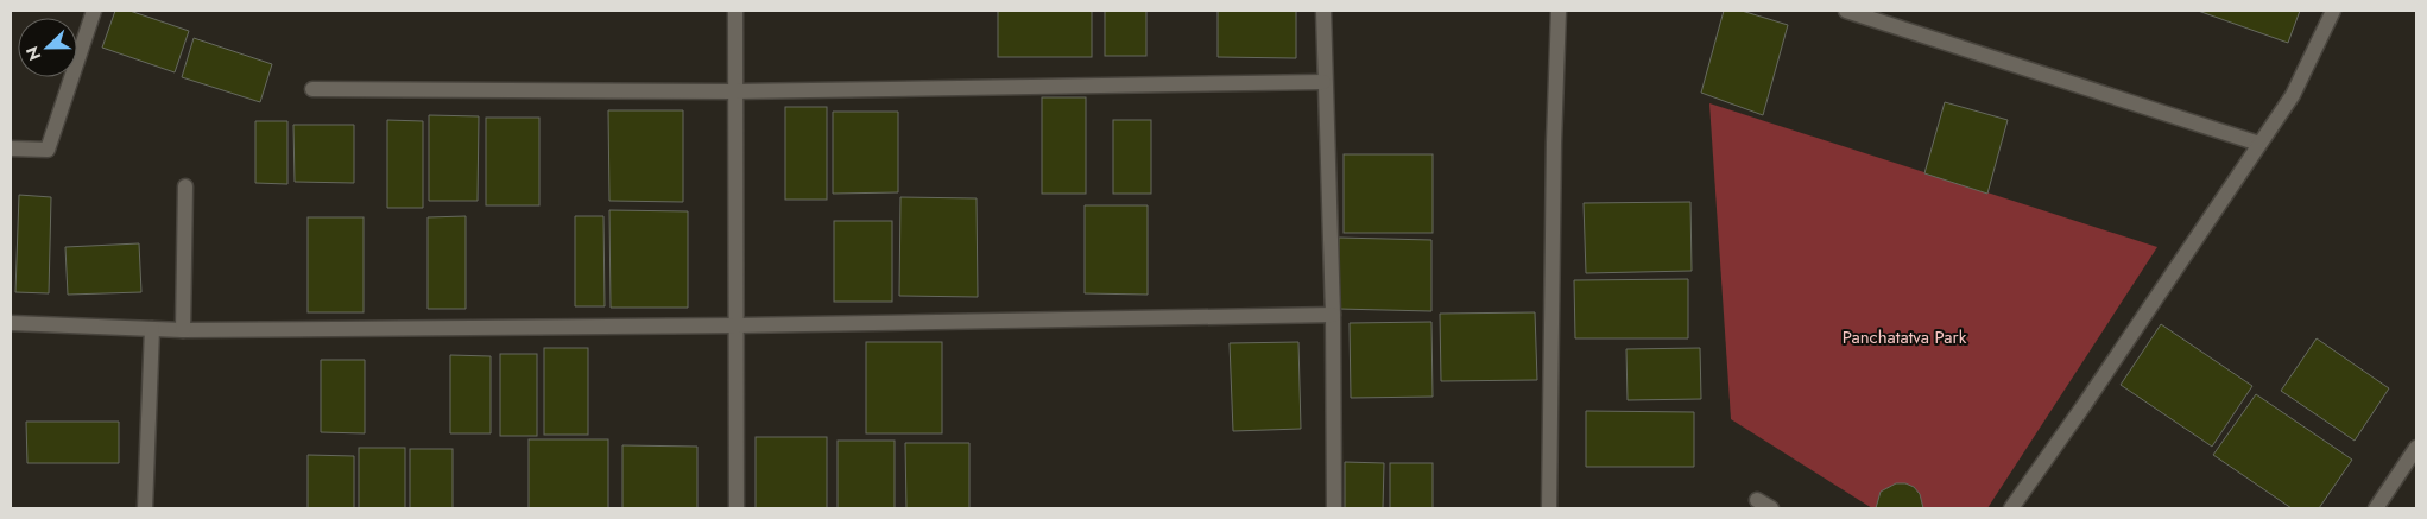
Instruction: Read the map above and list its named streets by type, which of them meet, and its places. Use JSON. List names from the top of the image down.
{
  "parks": ["Panchatatva Park"],
  "north": "left"
}
